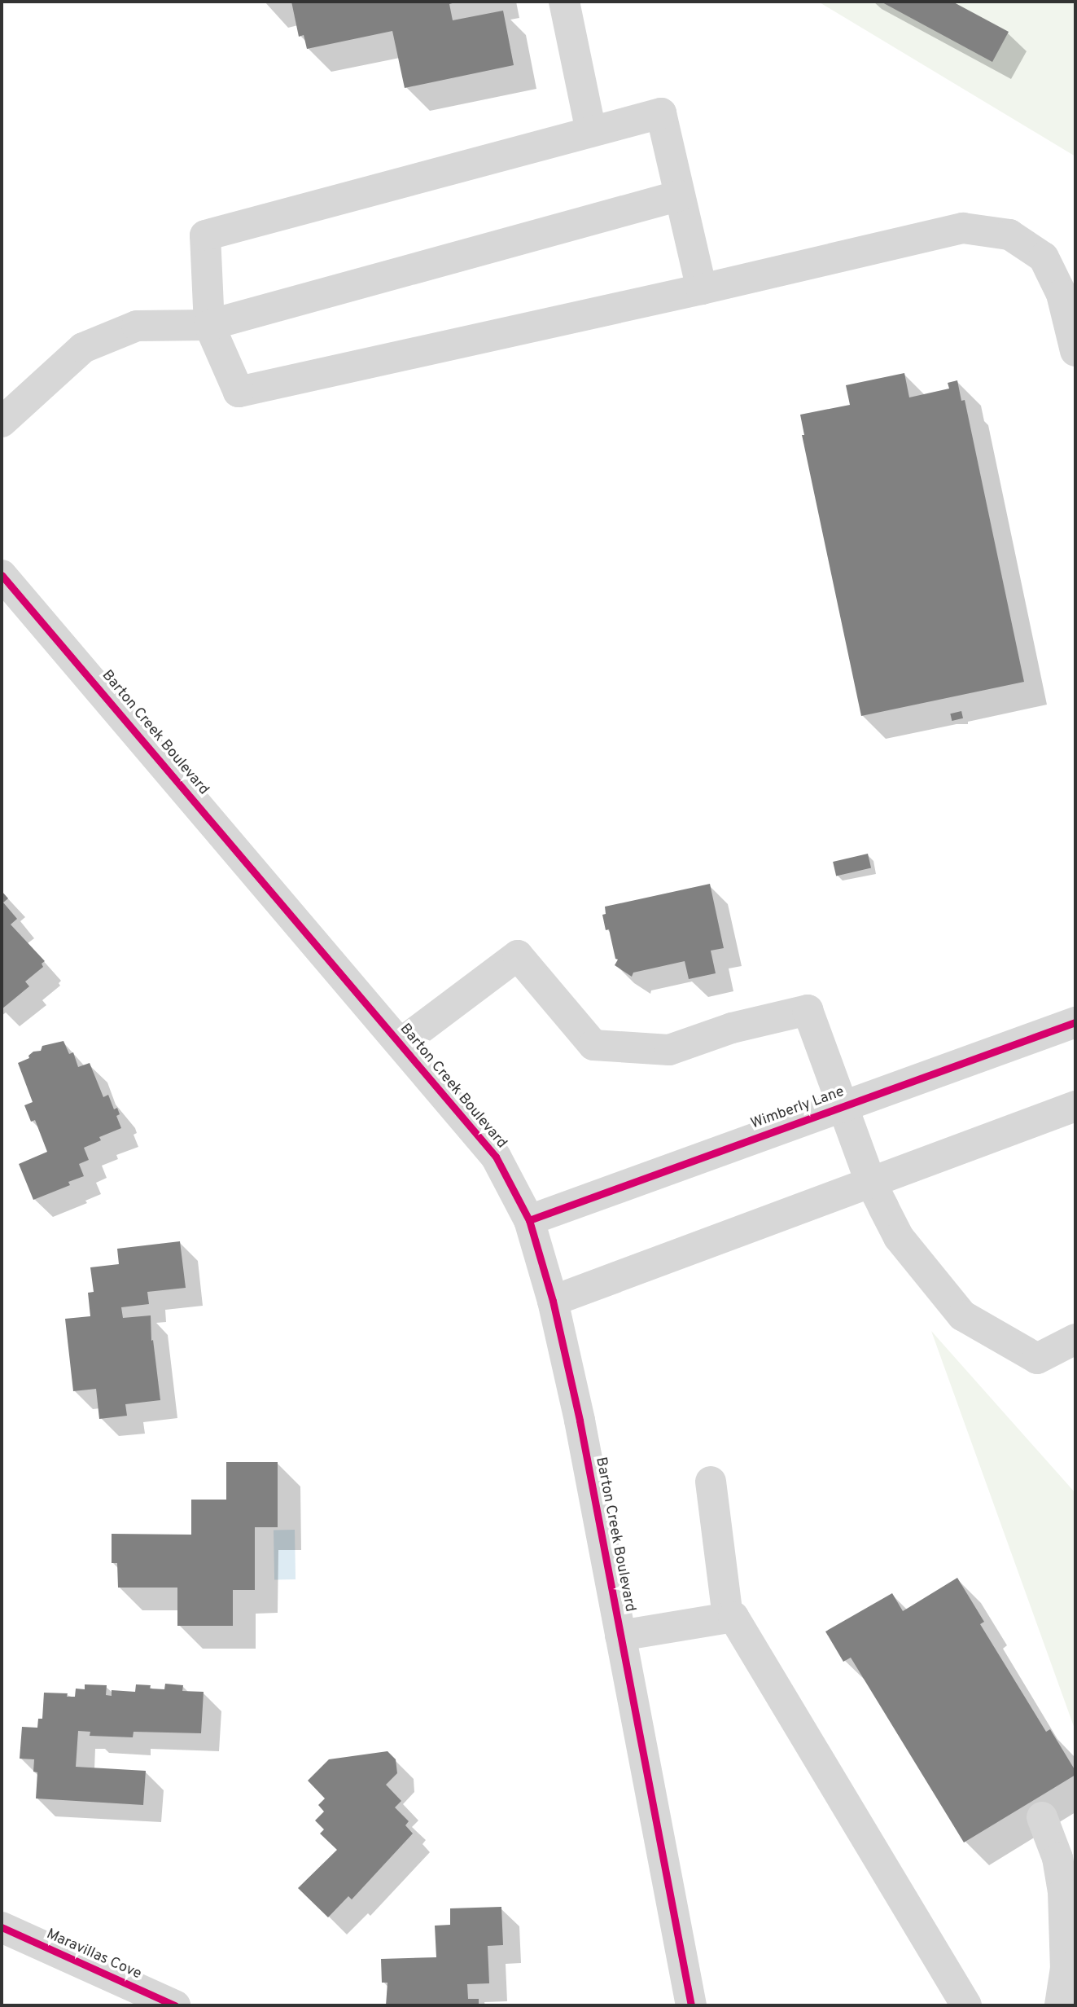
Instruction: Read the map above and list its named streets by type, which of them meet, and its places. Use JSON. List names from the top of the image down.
{
  "streets": {
    "street": ["Barton Creek Boulevard", "Wimberly Lane", "Maravillas Cove"]
  },
  "crossings": [
    ["Barton Creek Boulevard", "Wimberly Lane"]
  ]
}
